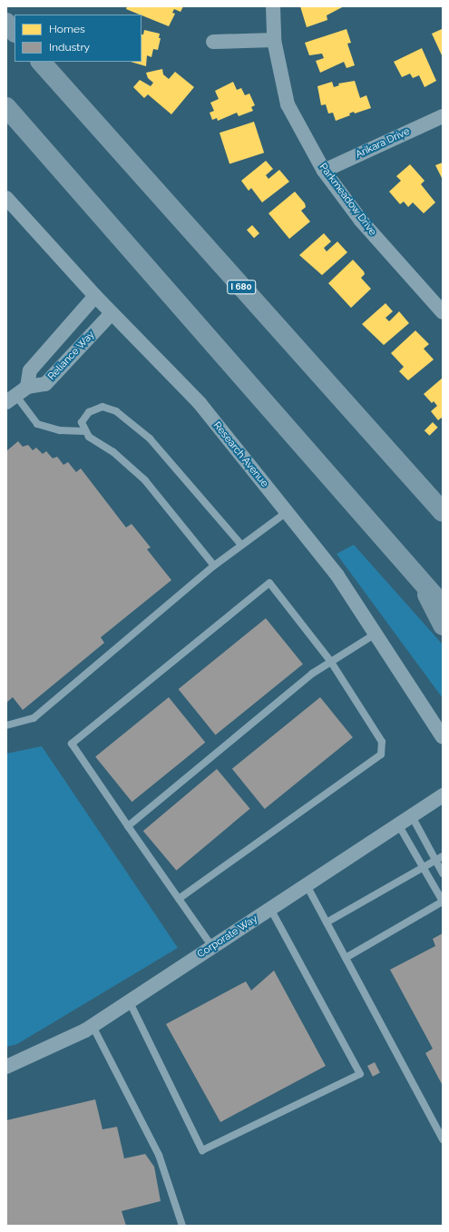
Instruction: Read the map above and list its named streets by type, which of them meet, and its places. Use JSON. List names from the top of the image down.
{
  "streets": {
    "highway": ["I 680"],
    "street": [
      "Arikara Drive",
      "Parkmeadow Drive",
      "Reliance Way",
      "Research Avenue",
      "Corporate Way"
    ]
  },
  "crossings": [
    ["Arikara Drive", "Parkmeadow Drive"],
    ["Reliance Way", "Research Avenue"]
  ],
  "legend": ["Homes", "Industry"]
}
